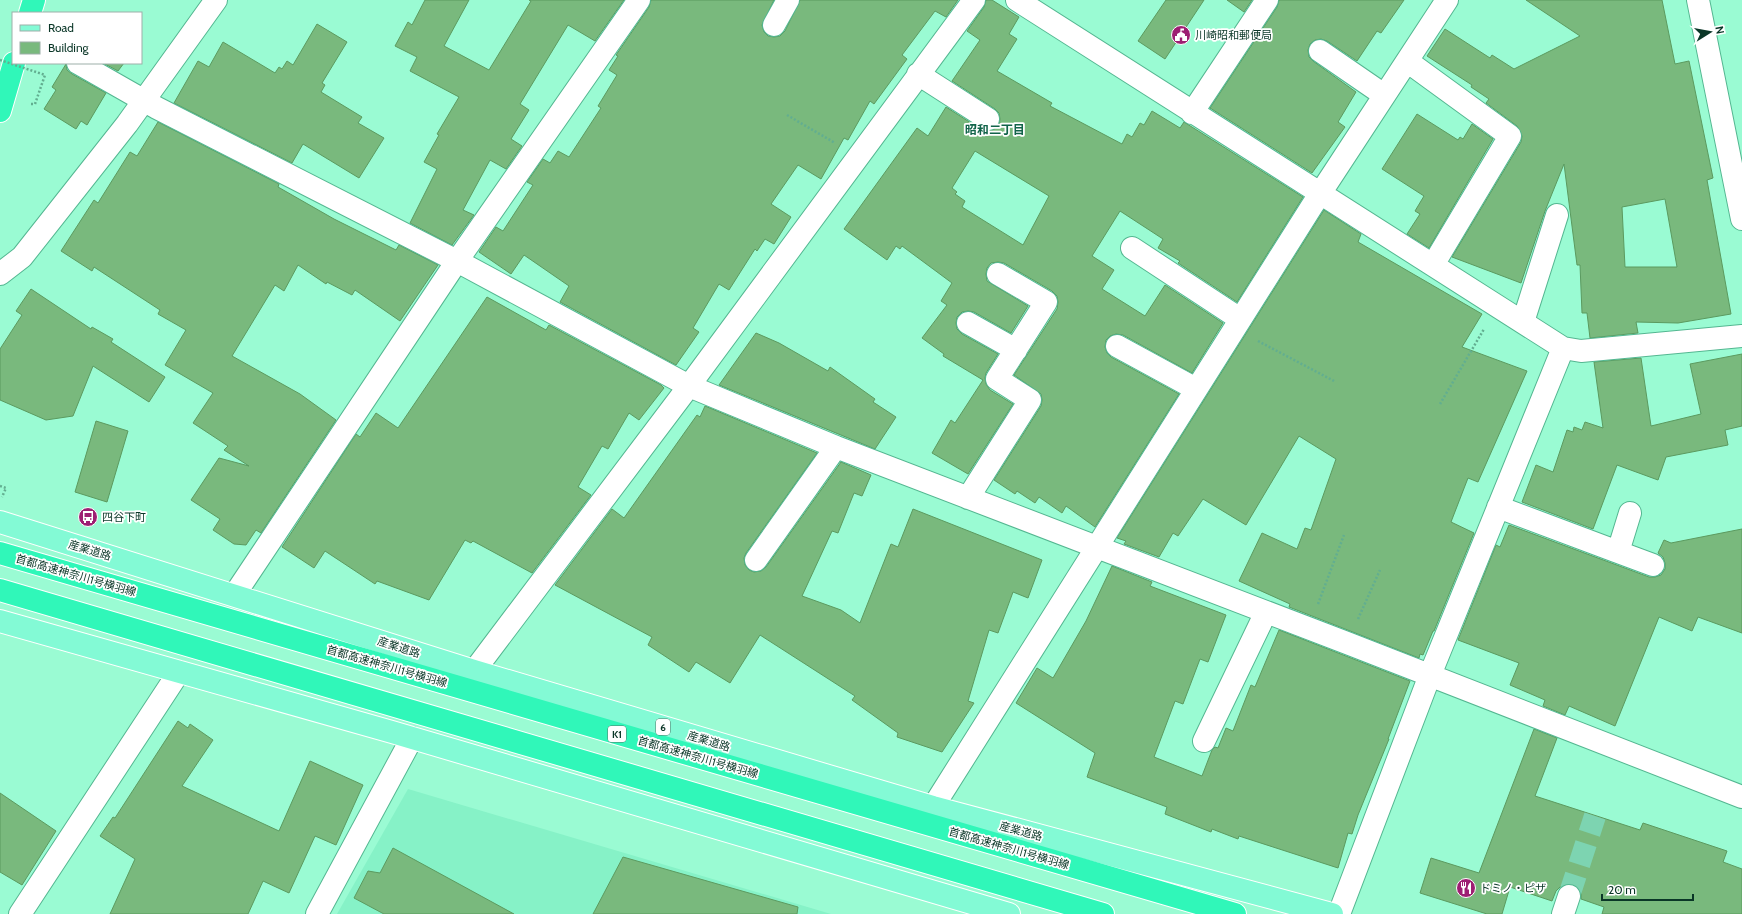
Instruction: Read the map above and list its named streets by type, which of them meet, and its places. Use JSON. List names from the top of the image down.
{
  "streets": {
    "highway": ["首都高速神奈川1号横羽線", "K1"],
    "main road": ["産業道路", "6"]
  },
  "districts": ["昭和二丁目"],
  "places": {
    "public building": ["川崎昭和郵便局"],
    "bus stop": ["四谷下町"],
    "restaurant": ["ドミノ・ピザ"]
  },
  "legend": ["Road", "Building"],
  "scale_bar": "20 m",
  "north": "right"
}
